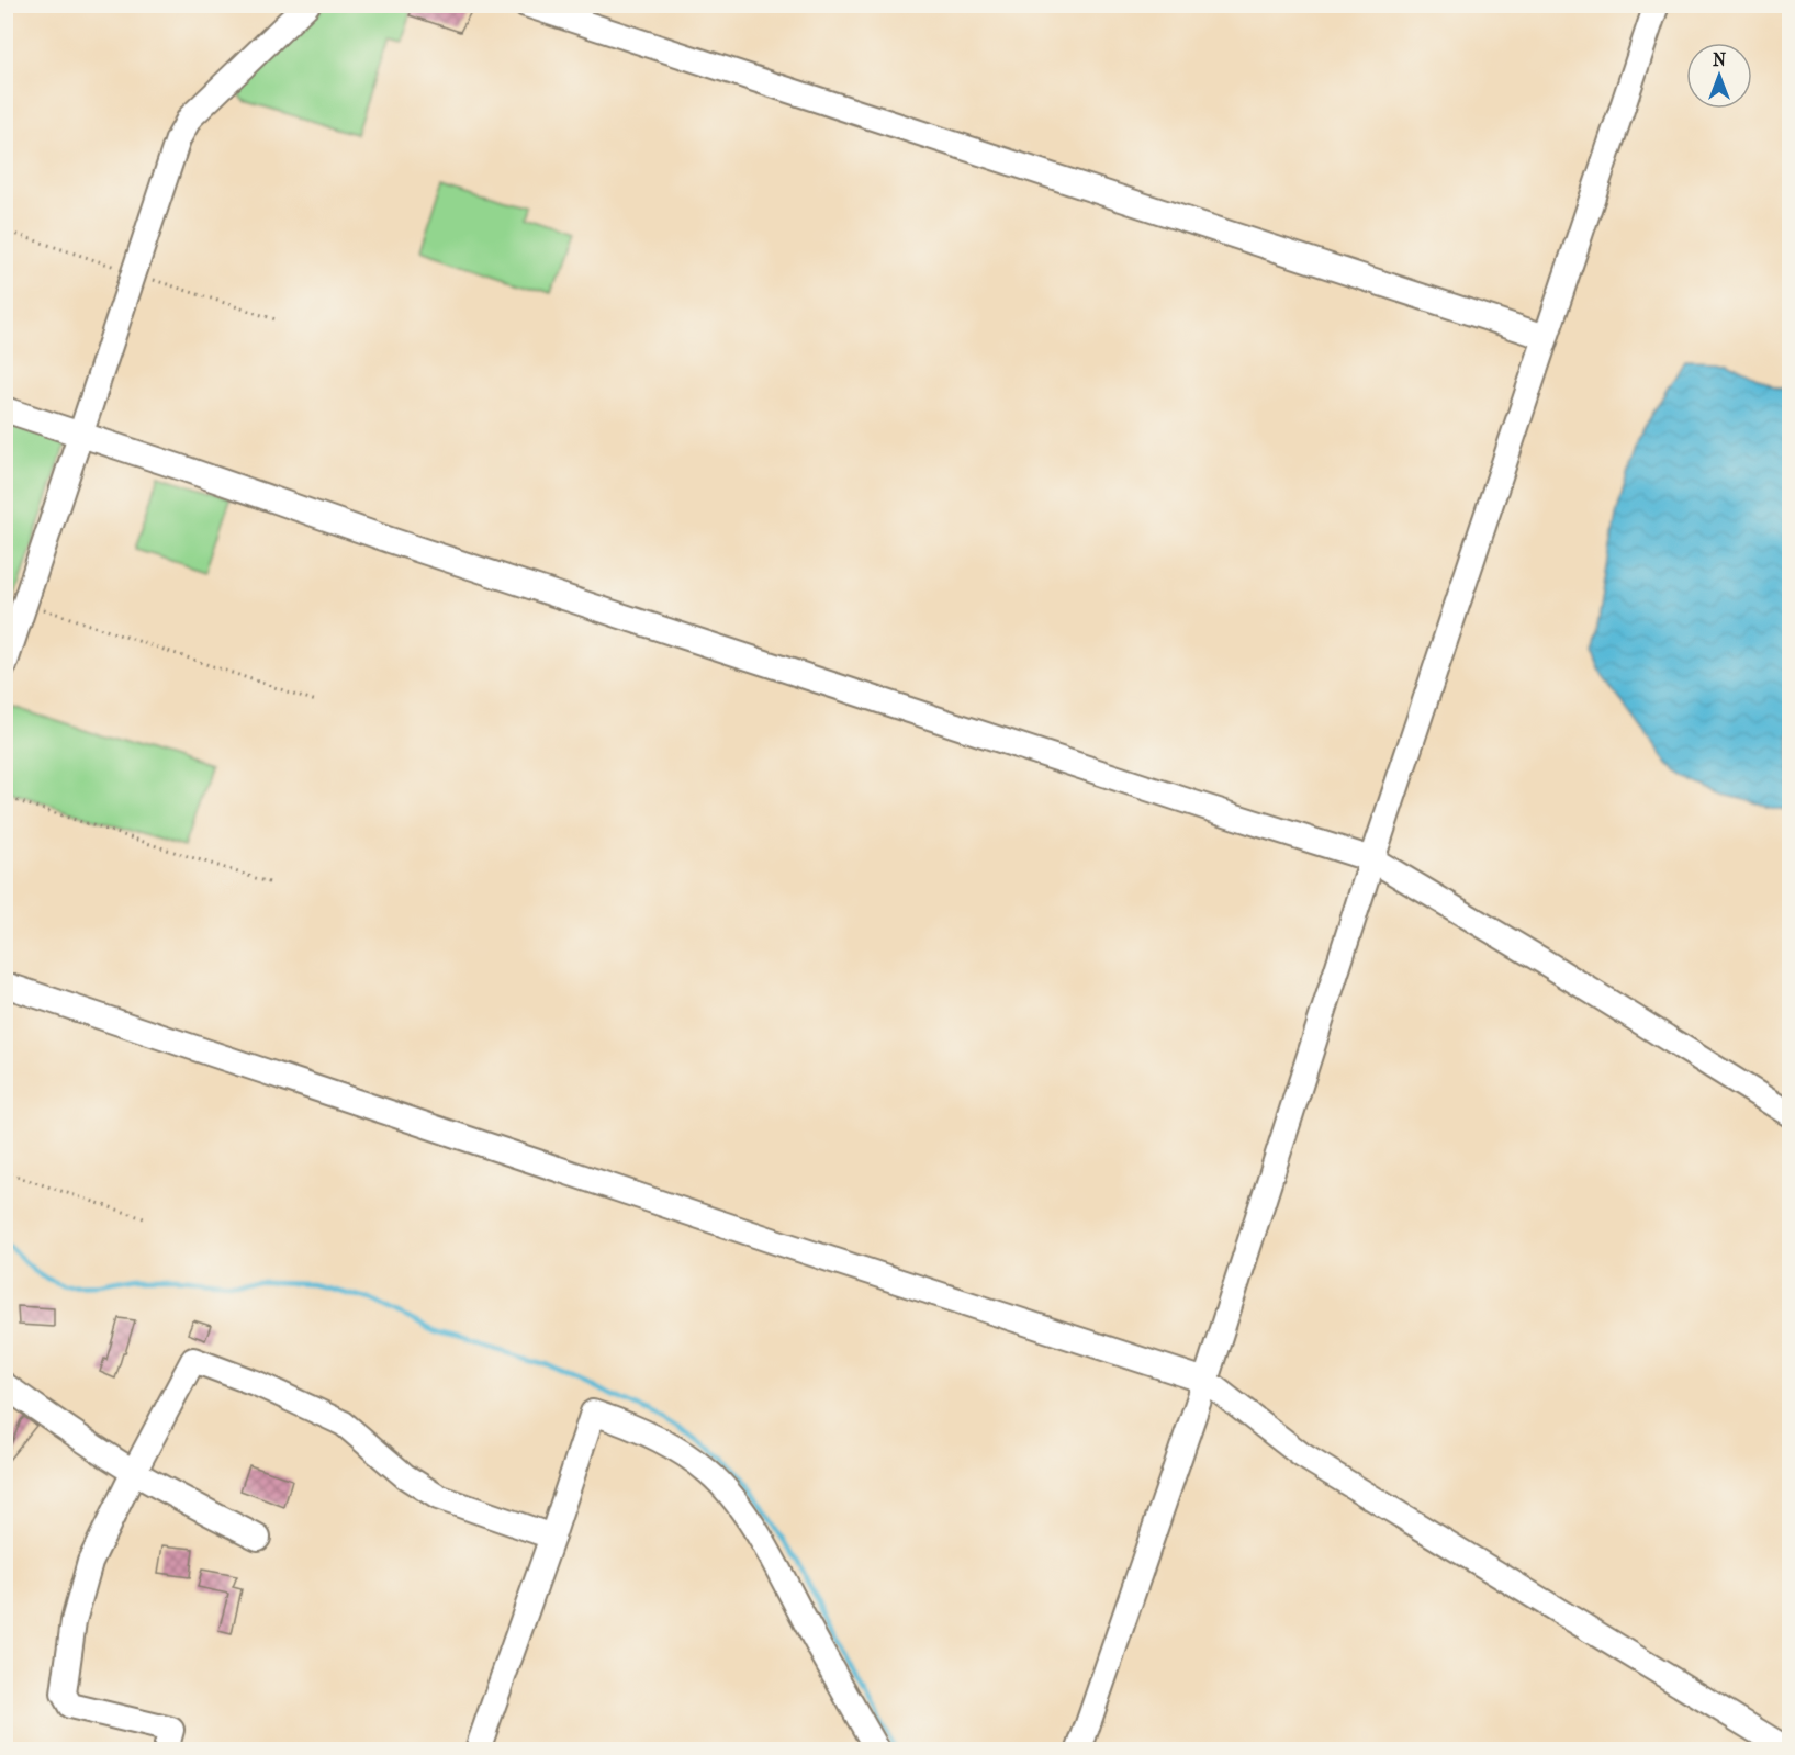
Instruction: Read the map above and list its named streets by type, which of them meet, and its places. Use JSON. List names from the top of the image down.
{
  "north": "top"
}
